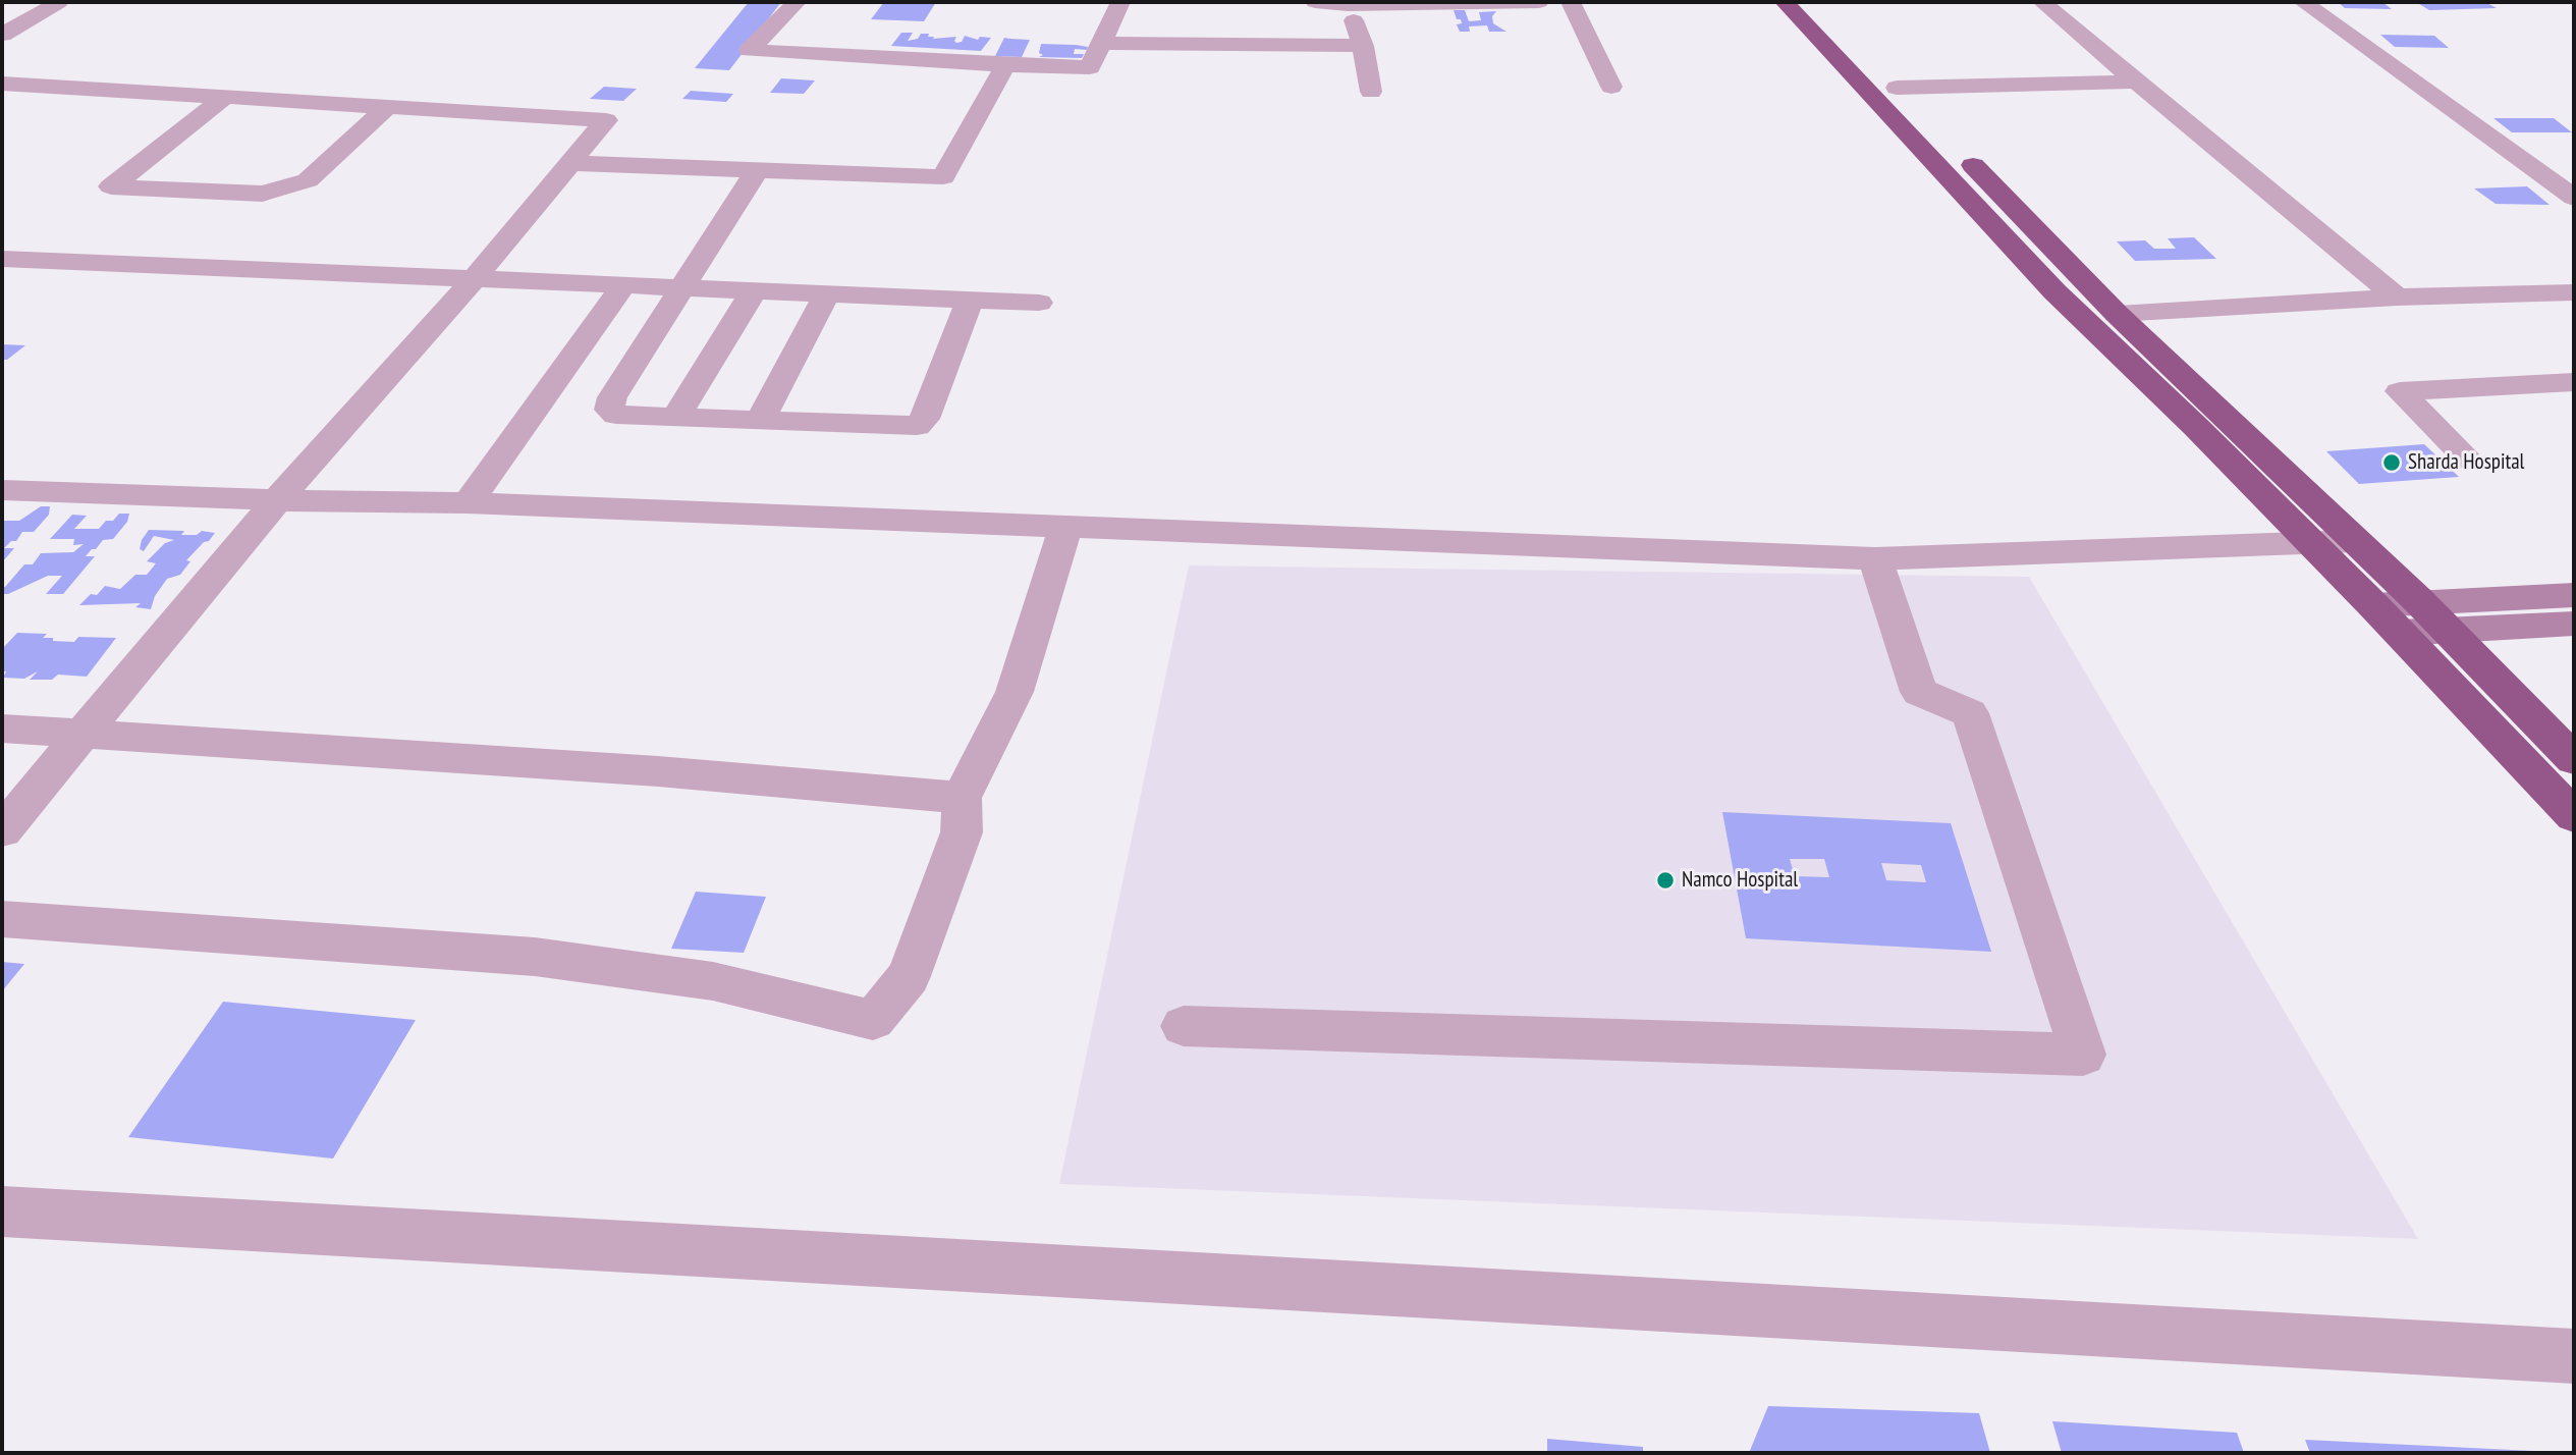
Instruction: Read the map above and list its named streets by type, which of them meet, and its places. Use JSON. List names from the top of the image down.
{
  "places": ["Sharda Hospital", "Namco Hospital"]
}
